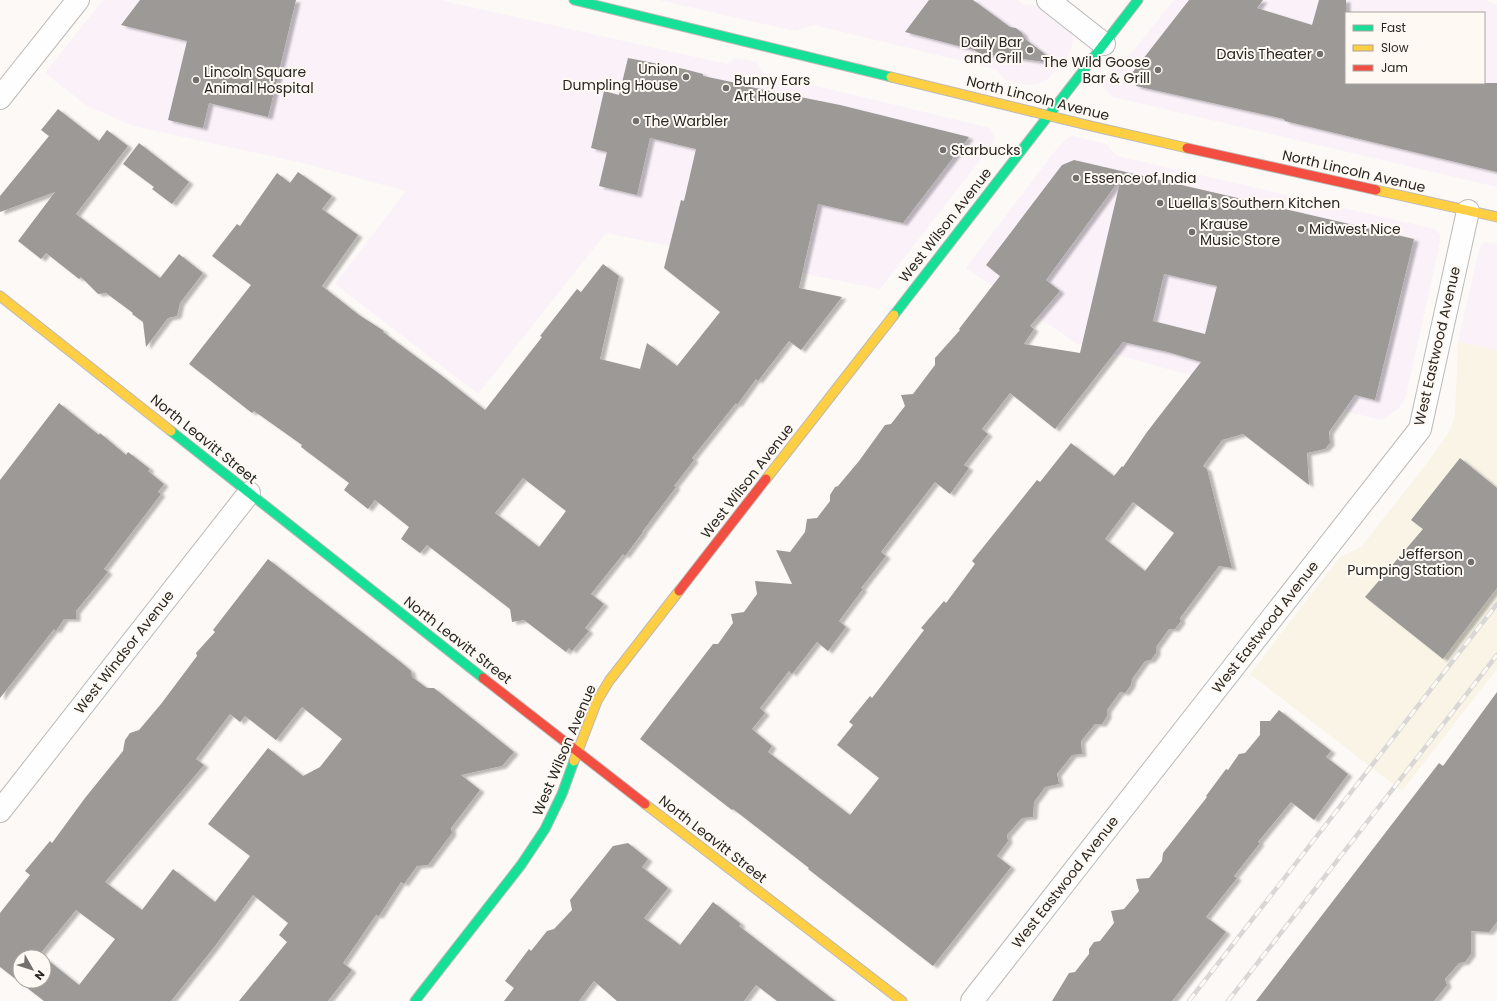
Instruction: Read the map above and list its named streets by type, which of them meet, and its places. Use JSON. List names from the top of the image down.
{
  "streets": {
    "street": [
      "North Lincoln Avenue",
      "West Wilson Avenue",
      "West Eastwood Avenue",
      "North Leavitt Street",
      "West Windsor Avenue"
    ]
  },
  "crossings": [
    ["North Lincoln Avenue", "West Wilson Avenue"],
    ["North Lincoln Avenue", "West Eastwood Avenue"],
    ["West Wilson Avenue", "North Leavitt Street"],
    ["North Leavitt Street", "West Windsor Avenue"]
  ],
  "places": [
    "Daily Bar and Grill",
    "Davis Theater",
    "The Wild Goose Bar & Grill",
    "Union Dumpling House",
    "Lincoln Square Animal Hospital",
    "Bunny Ears Art House",
    "The Warbler",
    "Starbucks",
    "Essence of India",
    "Luella's Southern Kitchen",
    "Midwest Nice",
    "Krause Music Store",
    "Jefferson Pumping Station"
  ],
  "legend": ["Fast", "Slow", "Jam"],
  "north": "bottom right"
}
